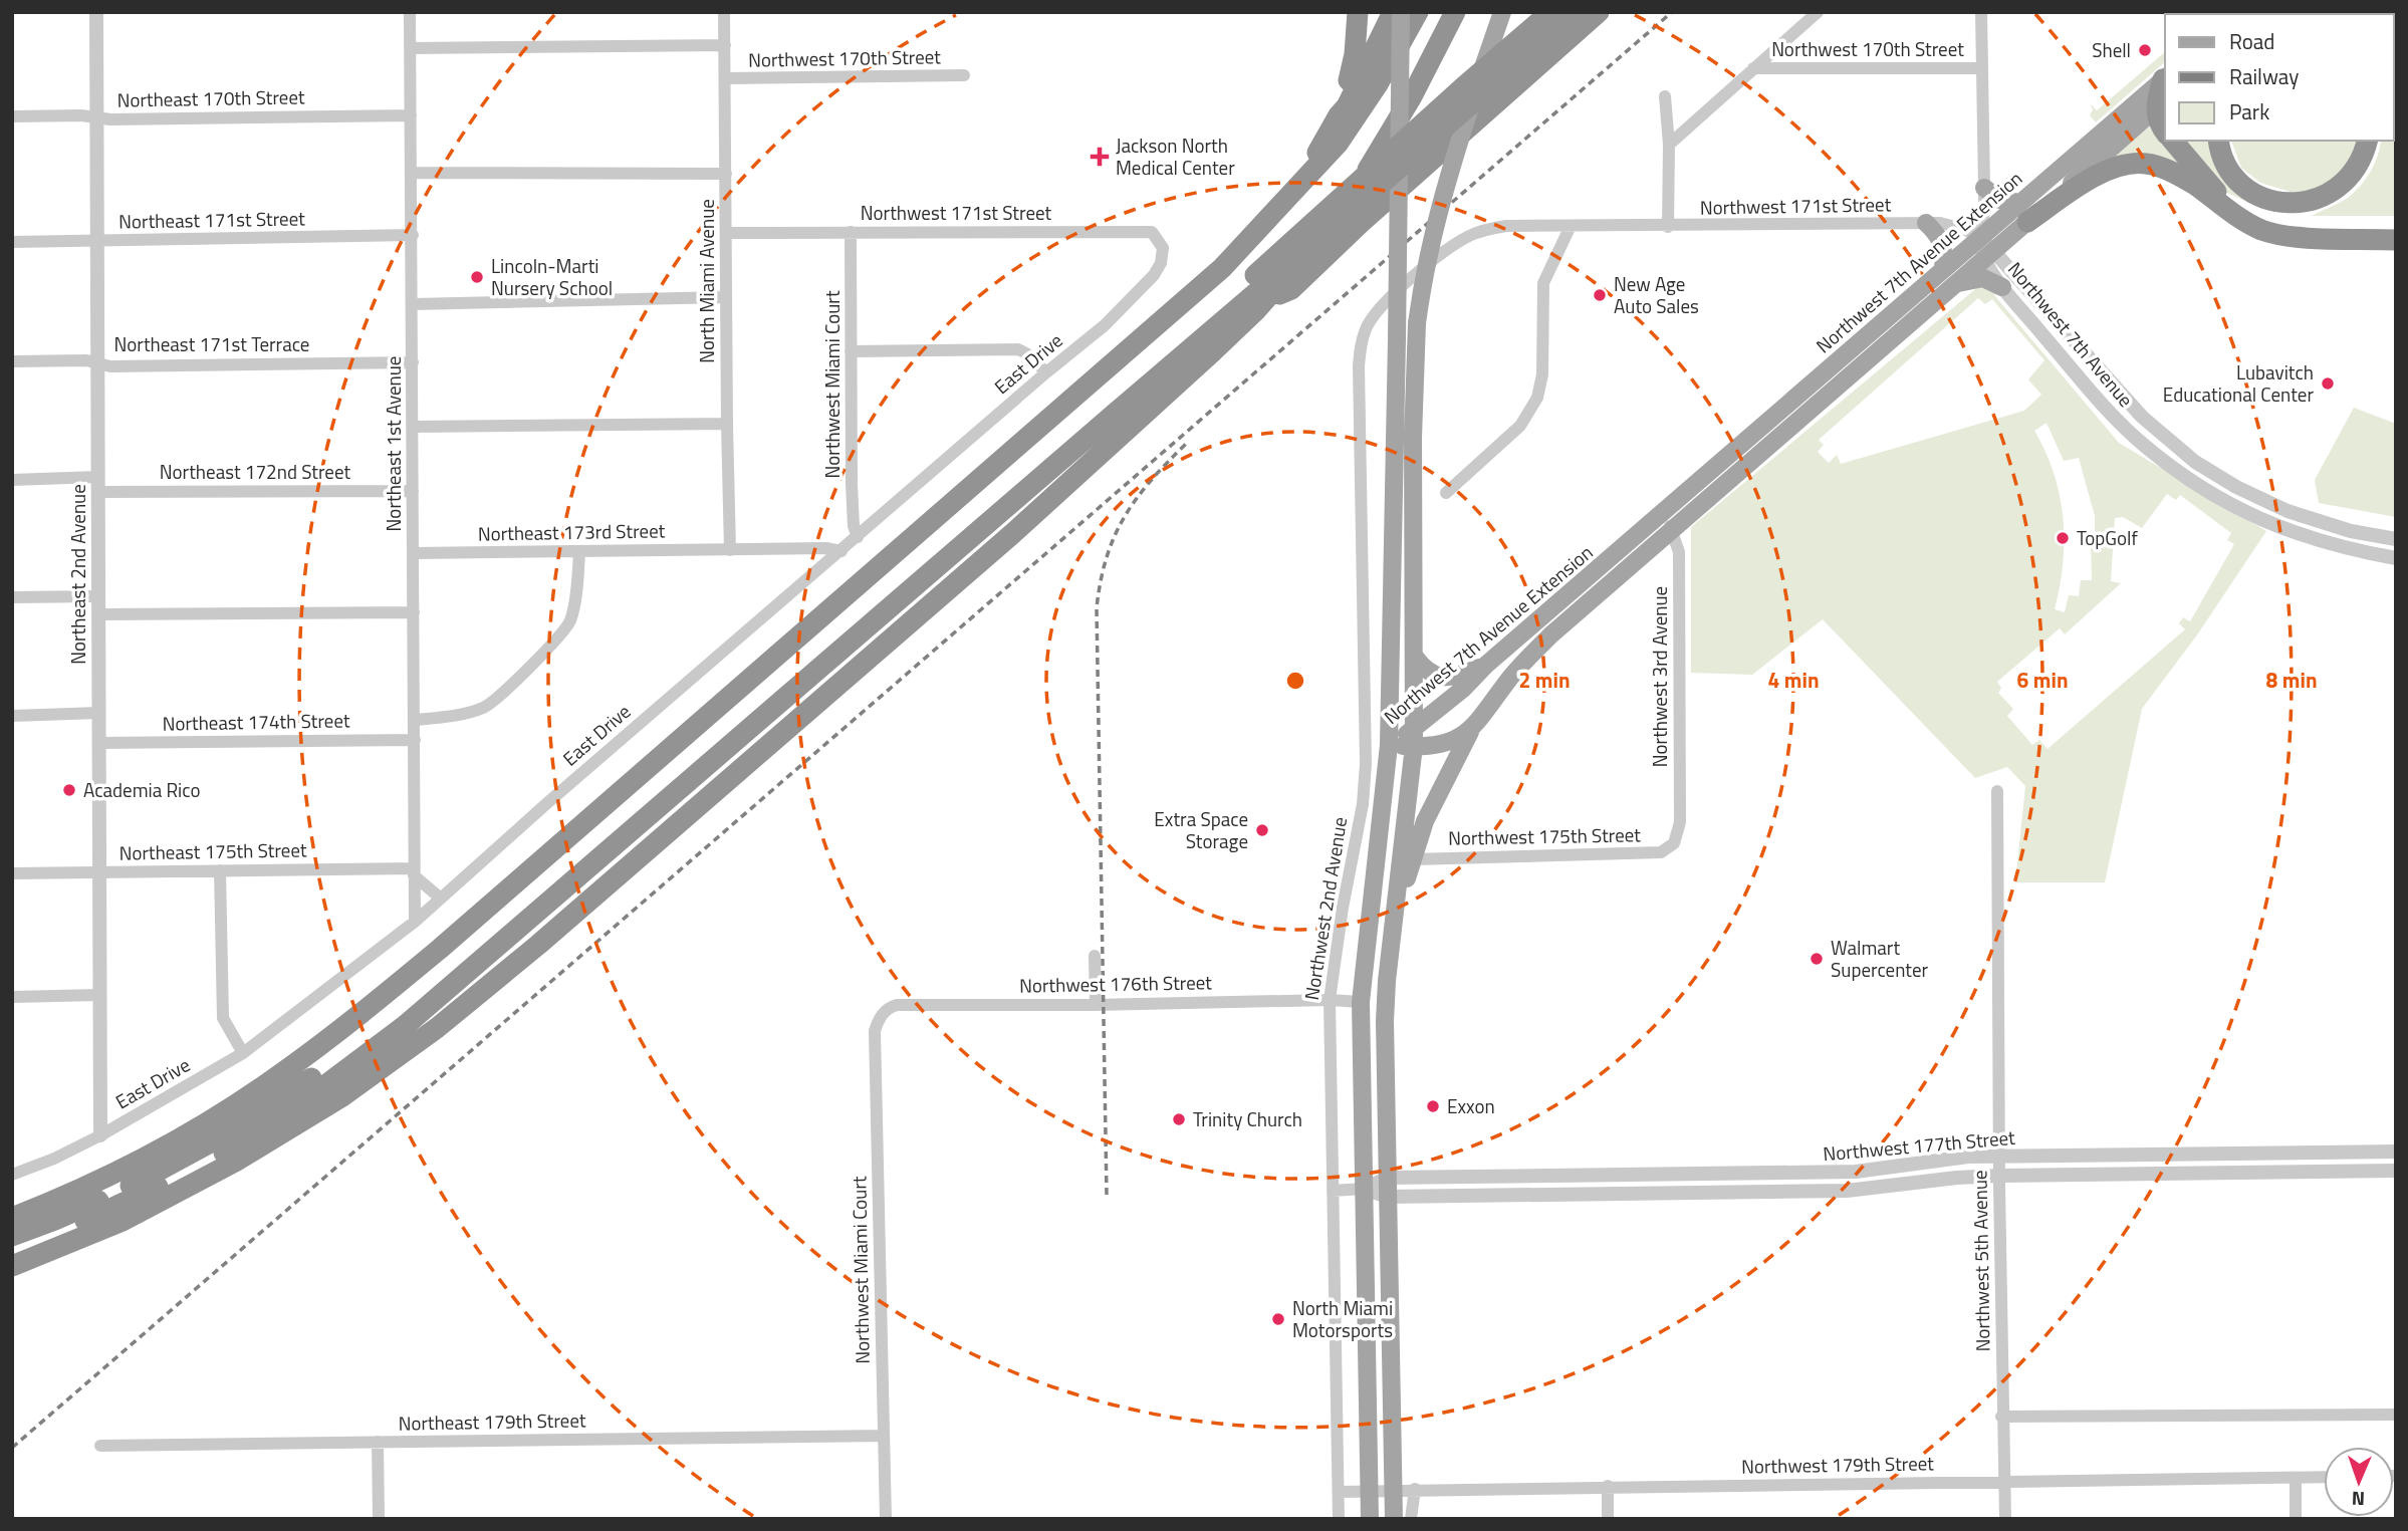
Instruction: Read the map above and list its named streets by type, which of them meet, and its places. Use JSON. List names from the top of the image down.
{
  "streets": {
    "main road": ["Northwest 7th Avenue Extension", "Northwest 2nd Avenue"],
    "street": [
      "Northwest 170th Street",
      "Northeast 170th Street",
      "Northwest 171st Street",
      "Northeast 171st Street",
      "North Miami Avenue",
      "Northwest 7th Avenue",
      "Northeast 171st Terrace",
      "East Drive",
      "Northwest Miami Court",
      "Northeast 1st Avenue",
      "Northeast 172nd Street",
      "Northeast 173rd Street",
      "Northeast 2nd Avenue",
      "Northwest 3rd Avenue",
      "Northeast 174th Street",
      "Northwest 175th Street",
      "Northeast 175th Street",
      "Northwest 176th Street",
      "Northwest 177th Street",
      "Northwest 5th Avenue",
      "Northeast 179th Street",
      "Northwest 179th Street"
    ]
  },
  "crossings": [
    ["Northwest 170th Street", "North Miami Avenue"],
    ["Northeast 170th Street", "Northeast 1st Avenue"],
    ["Northeast 170th Street", "Northeast 2nd Avenue"],
    ["Northwest 171st Street", "Northwest 7th Avenue Extension"],
    ["Northwest 171st Street", "North Miami Avenue"],
    ["Northwest 171st Street", "Northwest 7th Avenue"],
    ["Northwest 171st Street", "East Drive"],
    ["Northwest 171st Street", "Northwest Miami Court"],
    ["Northwest 171st Street", "Northwest 2nd Avenue"],
    ["Northeast 171st Street", "Northeast 1st Avenue"],
    ["Northeast 171st Street", "Northeast 2nd Avenue"],
    ["Northwest 7th Avenue Extension", "Northwest 7th Avenue"],
    ["Northwest 7th Avenue Extension", "Northwest 3rd Avenue"],
    ["Northwest 7th Avenue Extension", "Northwest 2nd Avenue"],
    ["North Miami Avenue", "Northeast 173rd Street"],
    ["Northeast 171st Terrace", "Northeast 1st Avenue"],
    ["Northeast 171st Terrace", "Northeast 2nd Avenue"],
    ["East Drive", "Northwest Miami Court"],
    ["East Drive", "Northeast 1st Avenue"],
    ["East Drive", "Northeast 173rd Street"],
    ["East Drive", "Northeast 2nd Avenue"],
    ["Northwest Miami Court", "Northwest 176th Street"],
    ["Northwest Miami Court", "Northeast 179th Street"],
    ["Northeast 1st Avenue", "Northeast 172nd Street"],
    ["Northeast 1st Avenue", "Northeast 173rd Street"],
    ["Northeast 1st Avenue", "Northeast 174th Street"],
    ["Northeast 1st Avenue", "Northeast 175th Street"],
    ["Northeast 172nd Street", "Northeast 2nd Avenue"],
    ["Northeast 2nd Avenue", "Northeast 174th Street"],
    ["Northeast 2nd Avenue", "Northeast 175th Street"],
    ["Northwest 3rd Avenue", "Northwest 175th Street"],
    ["Northwest 2nd Avenue", "Northwest 176th Street"],
    ["Northwest 2nd Avenue", "Northwest 177th Street"],
    ["Northwest 2nd Avenue", "Northwest 179th Street"],
    ["Northwest 177th Street", "Northwest 5th Avenue"],
    ["Northwest 5th Avenue", "Northwest 179th Street"]
  ],
  "places": {
    "other": [
      "Shell",
      "Lincoln-Marti Nursery School",
      "New Age Auto Sales",
      "Lubavitch Educational Center",
      "TopGolf",
      "Academia Rico",
      "Extra Space Storage",
      "Walmart Supercenter",
      "Exxon",
      "Trinity Church",
      "North Miami Motorsports"
    ],
    "health": ["Jackson North Medical Center"]
  },
  "legend": ["Road", "Railway", "Park"],
  "north": "bottom",
  "rings": [
    "2 min",
    "4 min",
    "6 min",
    "8 min"
  ]
}
